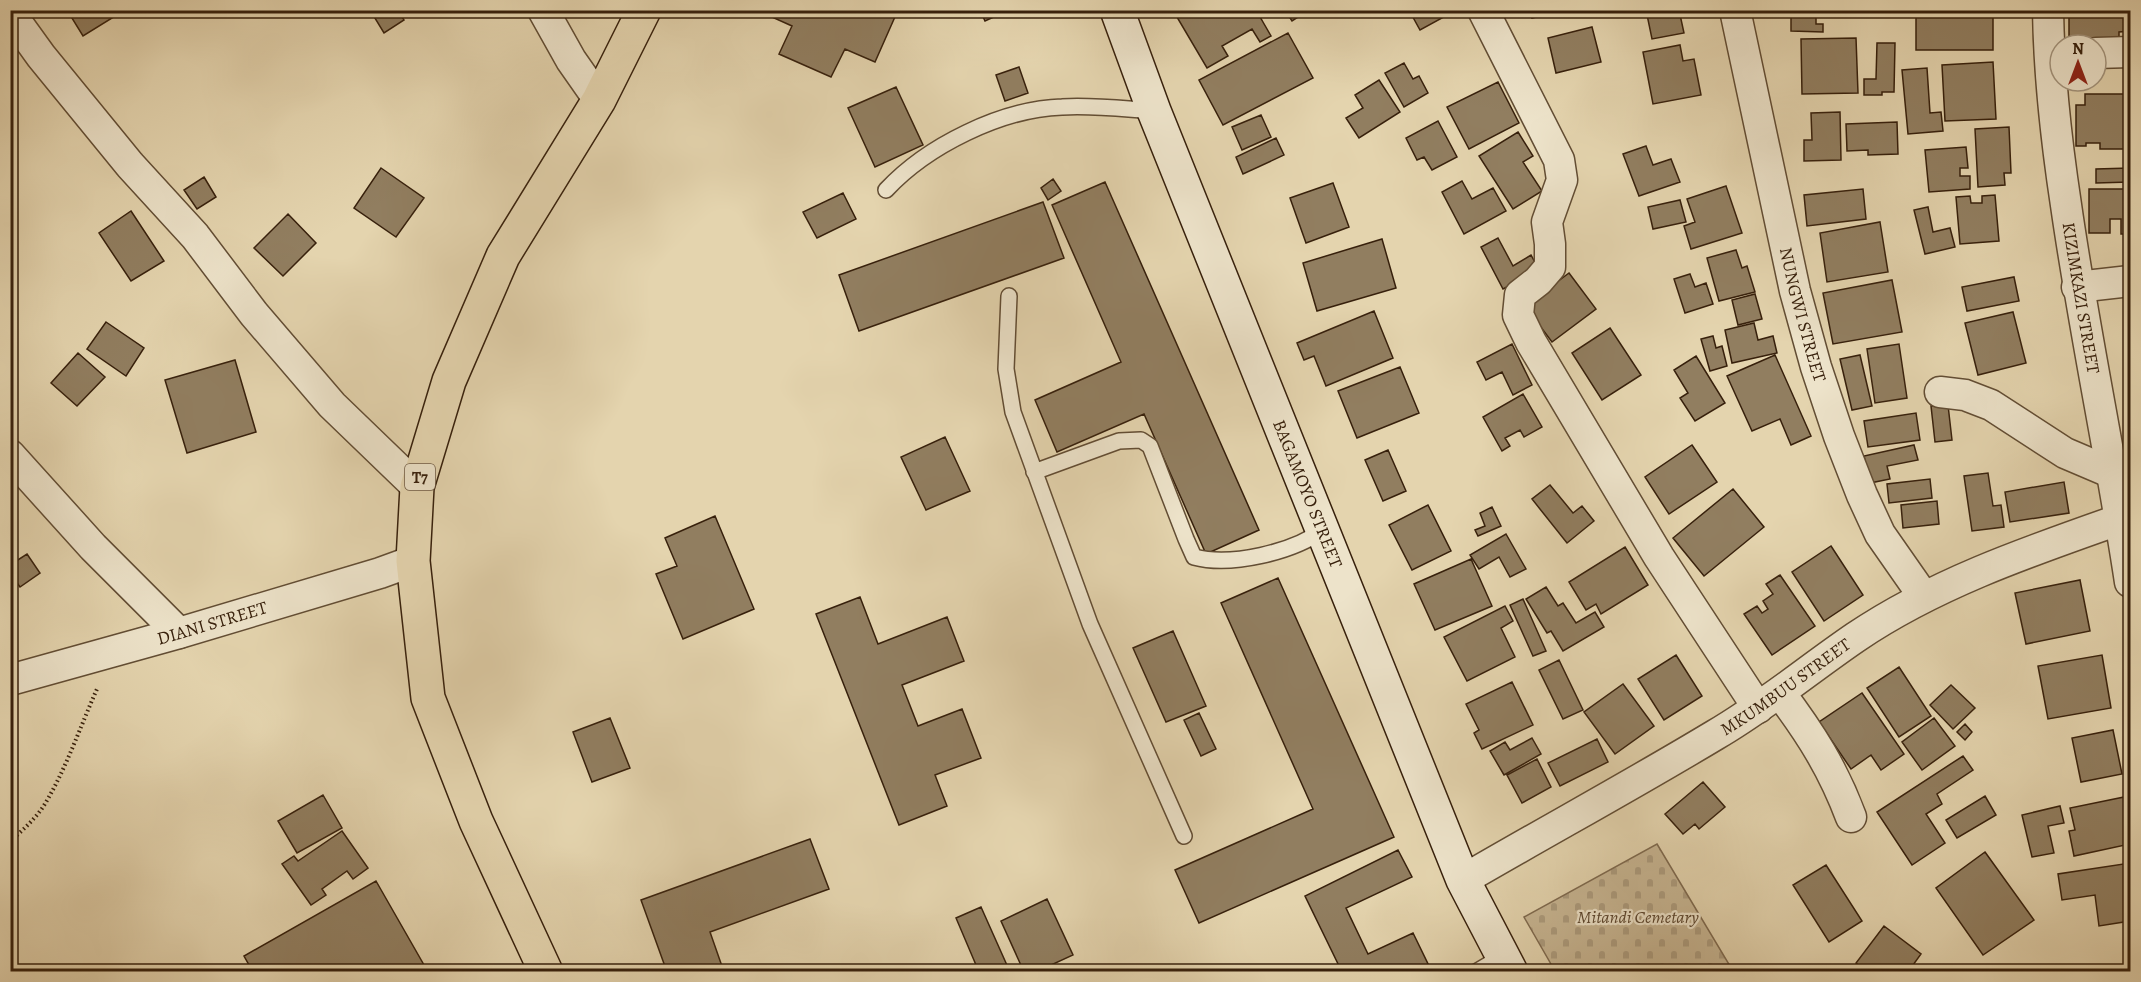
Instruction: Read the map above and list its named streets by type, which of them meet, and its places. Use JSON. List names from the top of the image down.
{
  "streets": {
    "highway": ["T7"],
    "main road": ["BAGAMOYO STREET"],
    "street": [
      "KIZIMKAZI STREET",
      "NUNGWI STREET",
      "DIANI STREET",
      "MKUMBUU STREET"
    ]
  },
  "crossings": [
    ["KIZIMKAZI STREET", "MKUMBUU STREET"],
    ["NUNGWI STREET", "MKUMBUU STREET"],
    ["T7", "DIANI STREET"],
    ["BAGAMOYO STREET", "MKUMBUU STREET"]
  ],
  "parks": ["Mitandi Cemetary"],
  "north": "top"
}
